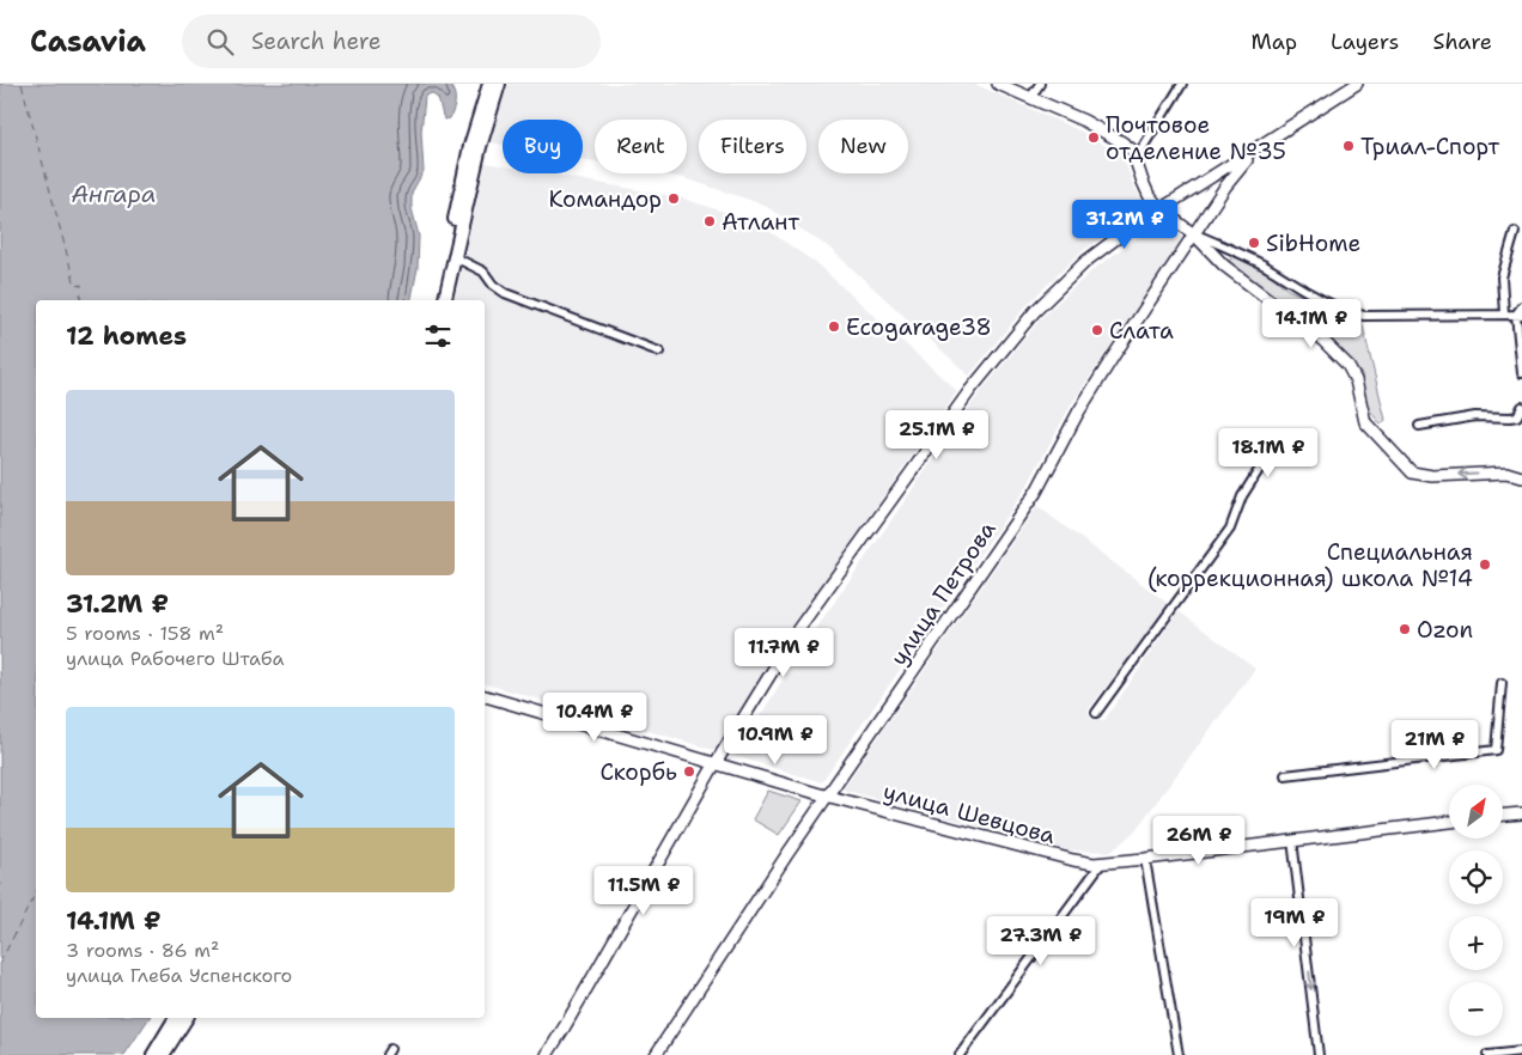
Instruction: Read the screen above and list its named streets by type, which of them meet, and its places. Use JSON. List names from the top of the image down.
{
  "streets": {
    "main road": ["улица Петрова", "улица Шевцова"]
  },
  "crossings": [
    ["улица Петрова", "улица Шевцова"]
  ],
  "water": ["Ангара"],
  "places": [
    "Почтовое отделение №35",
    "Триал-Спорт",
    "Командор",
    "Атлант",
    "SibHome",
    "Ecogarage38",
    "Слата",
    "Специальная (коррекционная) школа №14",
    "Ozon",
    "Скорбь"
  ],
  "north": "top right",
  "page": {
    "header": "Casavia",
    "search": "Search here",
    "nav": ["Map", "Layers", "Share"],
    "chip": [
      "Buy",
      "Rent",
      "Filters",
      "New"
    ],
    "price": [
      "31.2M ₽",
      "14.1M ₽",
      "25.1M ₽",
      "18.1M ₽",
      "11.7M ₽",
      "10.4M ₽",
      "10.9M ₽",
      "21M ₽",
      "26M ₽",
      "11.5M ₽",
      "19M ₽",
      "27.3M ₽"
    ],
    "heading": "12 homes",
    "list": [
      {
        "name": "31.2M ₽",
        "note": "5 rooms · 158 m² · улица Рабочего Штаба"
      },
      {
        "name": "14.1M ₽",
        "note": "3 rooms · 86 m² · улица Глеба Успенского"
      }
    ],
    "map_buttons": ["+", "−"]
  }
}
